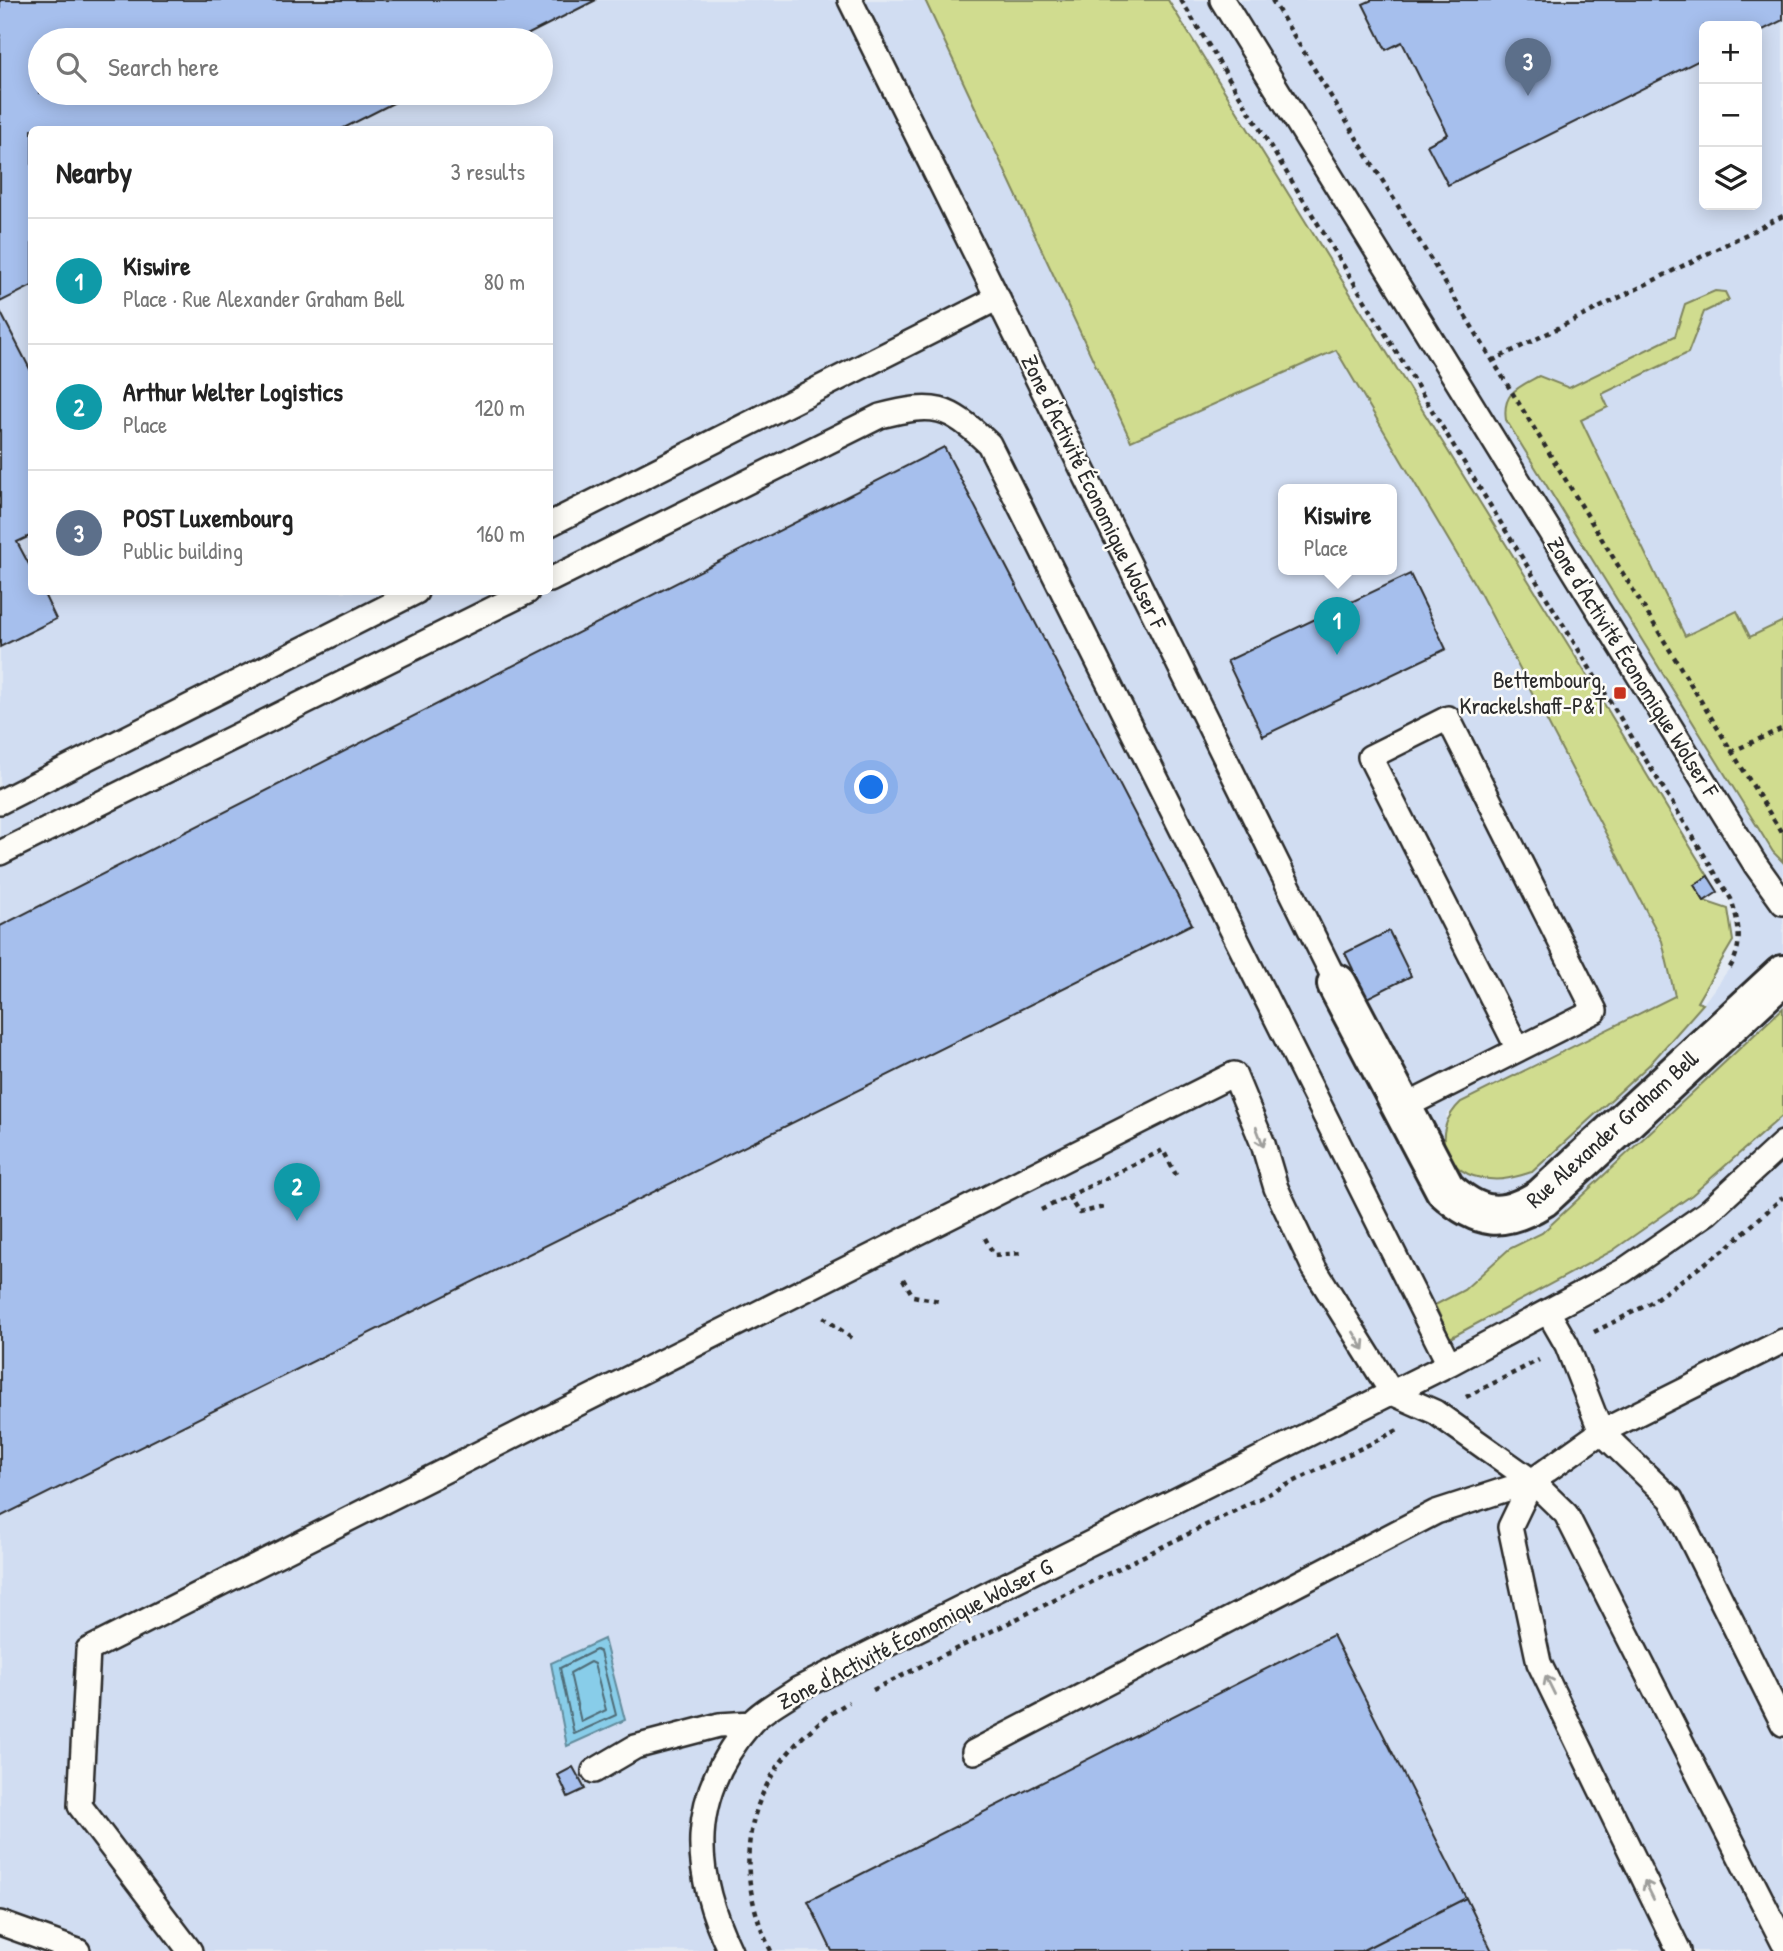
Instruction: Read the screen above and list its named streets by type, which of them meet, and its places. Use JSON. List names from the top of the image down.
{
  "streets": {
    "main road": ["Rue Alexander Graham Bell"],
    "lane": ["Zone d'Activité Économique Wolser F", "Zone d'Activité Économique Wolser G"]
  },
  "crossings": [
    ["Zone d'Activité Économique Wolser F", "Rue Alexander Graham Bell"]
  ],
  "places": {
    "transit": ["Bettembourg, Krackelshaff-P&T"]
  },
  "page": {
    "map_buttons": ["+", "−"],
    "search": "Search here",
    "pins": ["3", "1", "2"],
    "heading": ["Nearby", "3 results"],
    "list": [
      {
        "mark": "1",
        "name": "Kiswire",
        "note": "Place · Rue Alexander Graham Bell",
        "value": "80 m"
      },
      {
        "mark": "2",
        "name": "Arthur Welter Logistics",
        "note": "Place",
        "value": "120 m"
      },
      {
        "mark": "3",
        "name": "POST Luxembourg",
        "note": "Public building",
        "value": "160 m"
      }
    ],
    "popup": ["Kiswire", "Place"]
  }
}
